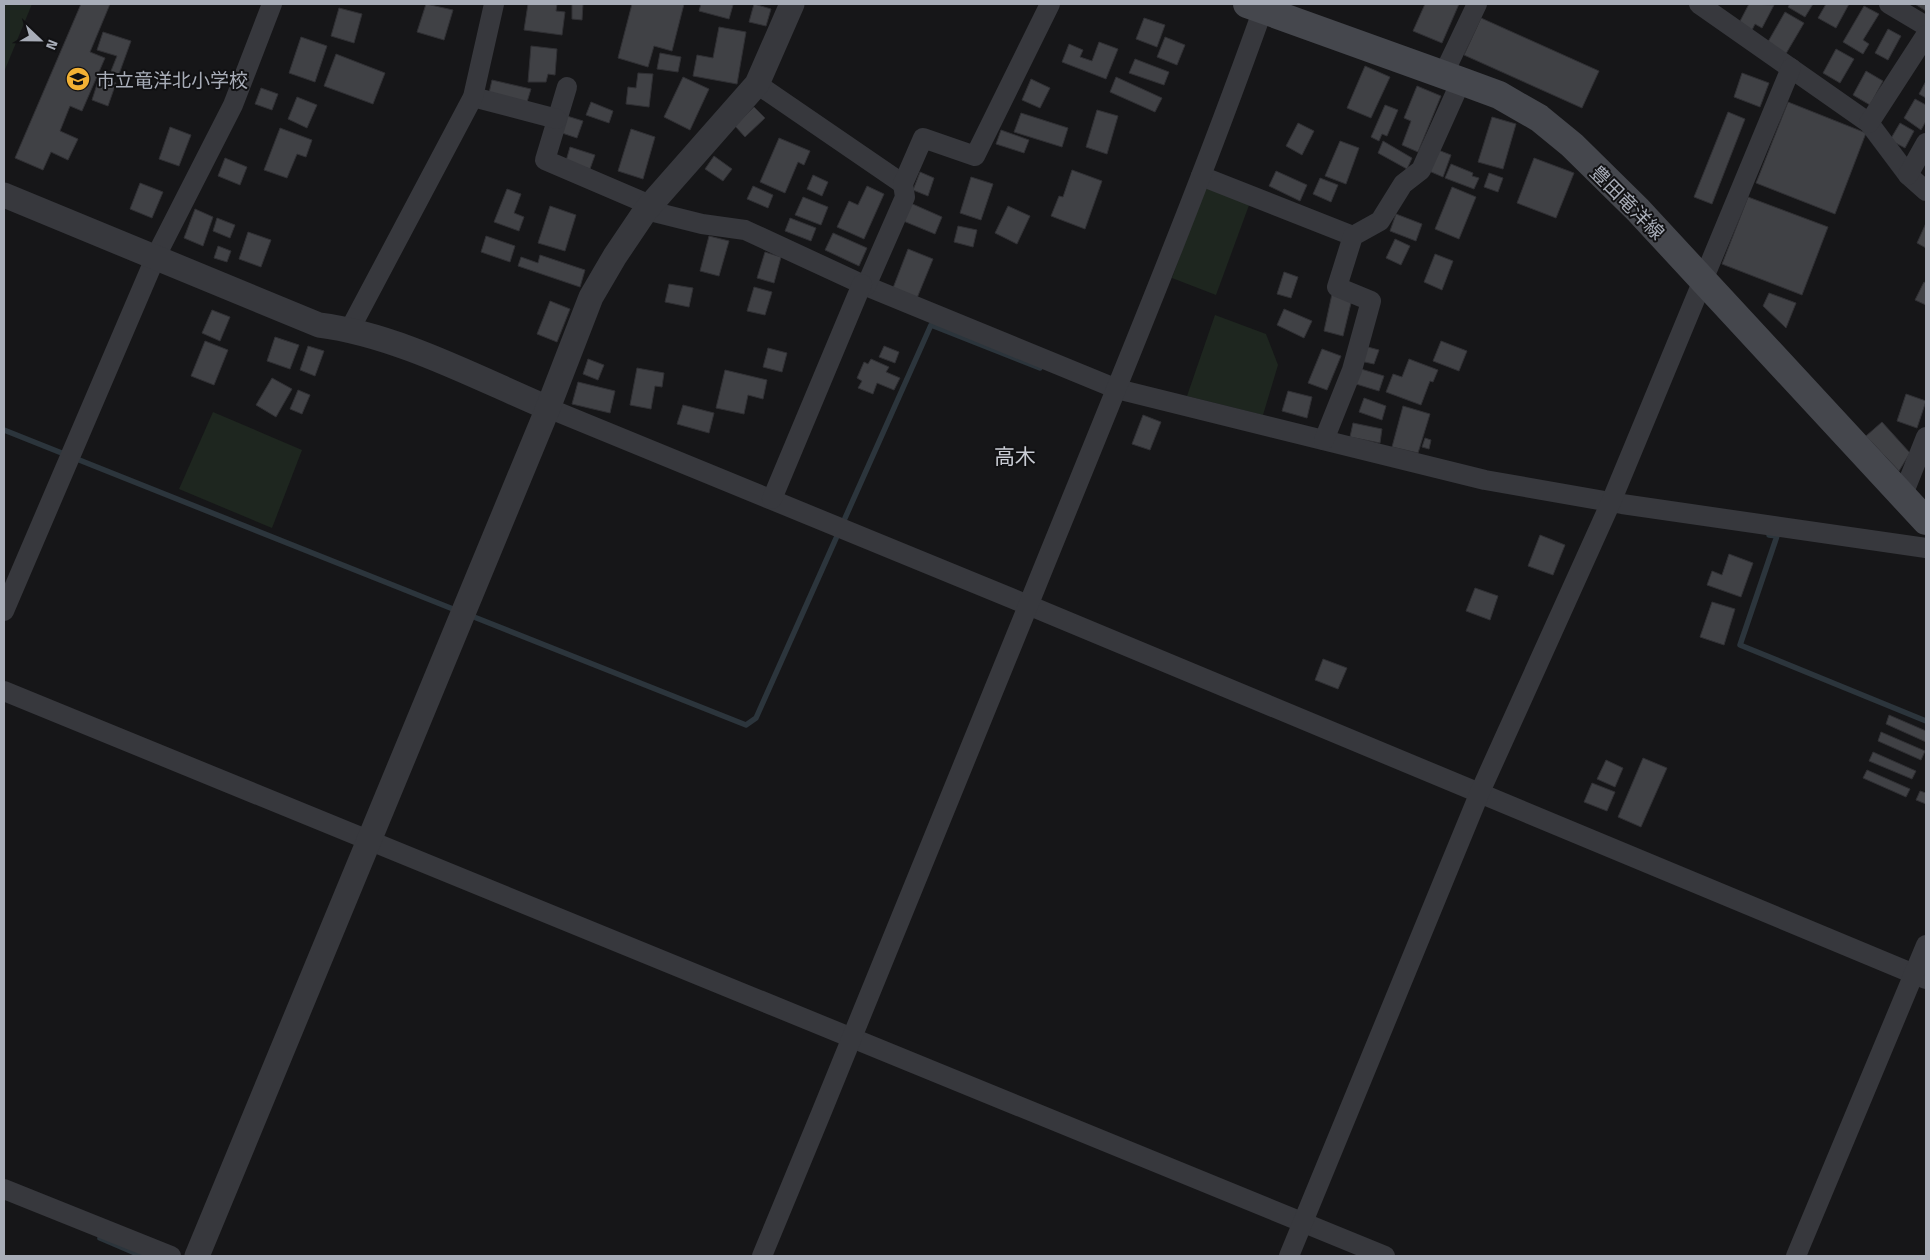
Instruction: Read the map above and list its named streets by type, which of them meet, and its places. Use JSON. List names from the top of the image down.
{
  "streets": {
    "main road": ["豊田竜洋線"]
  },
  "districts": ["高木"],
  "places": {
    "school or university": ["市立竜洋北小学校"]
  },
  "north": "right"
}
